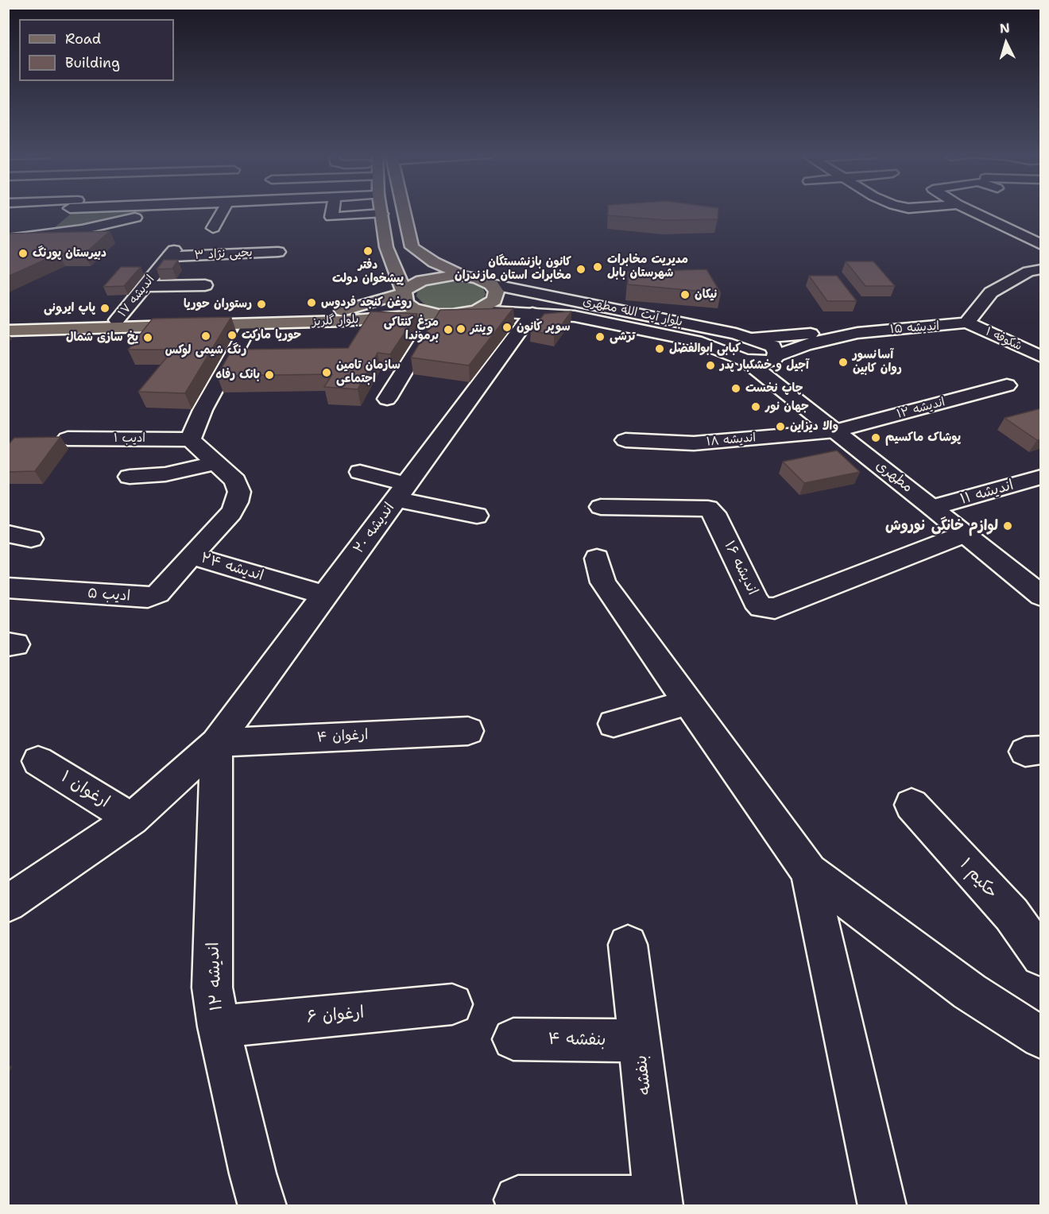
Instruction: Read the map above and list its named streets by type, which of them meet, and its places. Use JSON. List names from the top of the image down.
{
  "streets": {
    "main road": ["بلوار گلریز"],
    "street": [
      "یحیی نژاد ۳",
      "اندیشه ۱۷",
      "بلوار آیت الله مطهری",
      "اندیشه ۱۵",
      "شکوفه ۱",
      "اندیشه ١٣",
      "ادیب ۱",
      "اندیشه ۱۸",
      "مطهری",
      "اندیشه ۱۱",
      "اندیشه ۲۰",
      "اندیشه ۲۴",
      "اندیشه ۱۶",
      "ادیب ۵",
      "ارغوان ۴",
      "ارغوان ۱",
      "حکیم ۱",
      "اندیشه ۱۲",
      "ارغوان ۶",
      "بنفشه ۴",
      "بنفشه"
    ]
  },
  "crossings": [
    ["یحیی نژاد ۳", "اندیشه ۱۷"],
    ["اندیشه ۱۷", "بلوار گلریز"],
    ["بلوار آیت الله مطهری", "بلوار گلریز"],
    ["بلوار آیت الله مطهری", "اندیشه ۱۵"],
    ["بلوار آیت الله مطهری", "مطهری"],
    ["بلوار آیت الله مطهری", "اندیشه ۲۰"],
    ["اندیشه ۱۵", "شکوفه ۱"],
    ["اندیشه ۱۵", "مطهری"],
    ["اندیشه ١٣", "اندیشه ۱۸"],
    ["اندیشه ١٣", "مطهری"],
    ["ادیب ۱", "اندیشه ۲۴"],
    ["اندیشه ۱۸", "مطهری"],
    ["مطهری", "اندیشه ۱۱"],
    ["مطهری", "اندیشه ۱۶"],
    ["اندیشه ۲۰", "اندیشه ۲۴"],
    ["اندیشه ۲۰", "ارغوان ۴"],
    ["اندیشه ۲۰", "ارغوان ۱"],
    ["اندیشه ۲۰", "اندیشه ۱۲"],
    ["اندیشه ۲۴", "ادیب ۵"],
    ["ارغوان ۴", "اندیشه ۱۲"],
    ["اندیشه ۱۲", "ارغوان ۶"],
    ["بنفشه ۴", "بنفشه"]
  ],
  "places": [
    "دفتر پیشخوان دولت",
    "دبیرستان پورنگ",
    "مدیریت مخابرات شهرستان بابل",
    "کانون بازنشستگان مخابرات استان مازندران",
    "نیکان",
    "روغن کنجد فردوس",
    "رستوران حوریا",
    "پاپ ایرونی",
    "سوپر کانون",
    "وینتر",
    "مرغ کنتاکی برموندا",
    "حوریا مارکت",
    "رنگ شیمی لوکس",
    "ترشی",
    "یخ سازی شمال",
    "کبابی ابوالفضل",
    "آسانسور روان کابین",
    "آجیل و خشکبار پدر",
    "سازمان تامین اجتماعی",
    "بانک رفاه",
    "چاپ نخست",
    "جهان نور",
    "والا دیزاین",
    "پوشاک ماکسیم",
    "لوازم خانگی نوروش"
  ],
  "legend": ["Road", "Building"],
  "north": "top"
}
